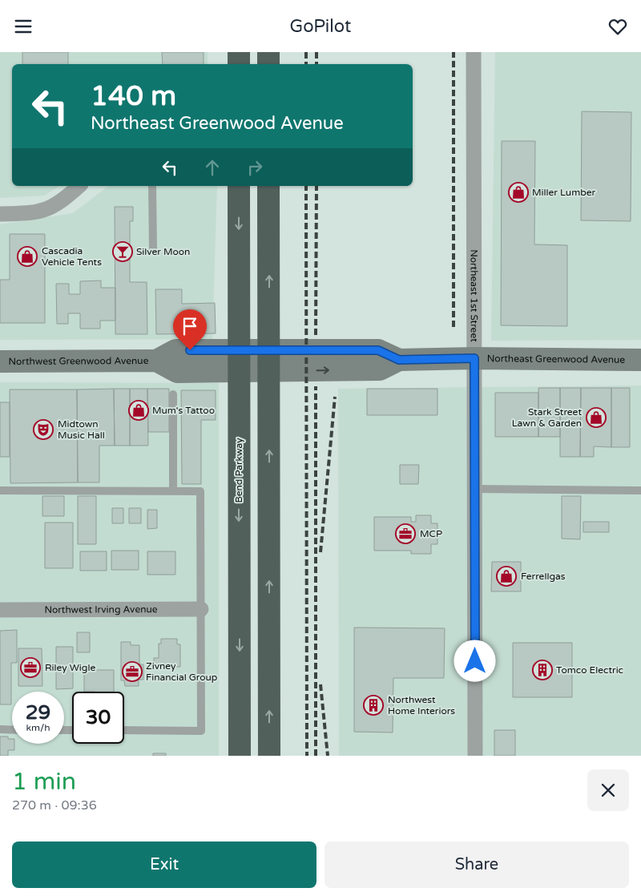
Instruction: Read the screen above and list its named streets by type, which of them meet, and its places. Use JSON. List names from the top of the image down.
{
  "streets": {
    "highway": ["Bend Parkway"],
    "main road": ["Northeast Greenwood Avenue", "Northwest Greenwood Avenue"],
    "street": ["Northeast 1st Street", "Northwest Irving Avenue"]
  },
  "crossings": [
    ["Northeast 1st Street", "Northeast Greenwood Avenue"],
    ["Northeast Greenwood Avenue", "Northwest Greenwood Avenue"]
  ],
  "places": {
    "shop": [
      "Miller Lumber",
      "Cascadia Vehicle Tents",
      "Mum's Tattoo",
      "Stark Street Lawn & Garden",
      "Ferrellgas"
    ],
    "bar": ["Silver Moon"],
    "theatre": ["Midtown Music Hall"],
    "office": ["MCP", "Riley Wigle", "Zivney Financial Group"],
    "building": ["Tomco Electric", "Northwest Home Interiors"]
  },
  "page": {
    "header": "GoPilot",
    "turn": ["140 m", "Northeast Greenwood Avenue"],
    "speed": "29 km/h",
    "limit": "30",
    "heading": ["1 min", "270 m · 09:36"],
    "buttons": ["Exit", "Share"]
  }
}
